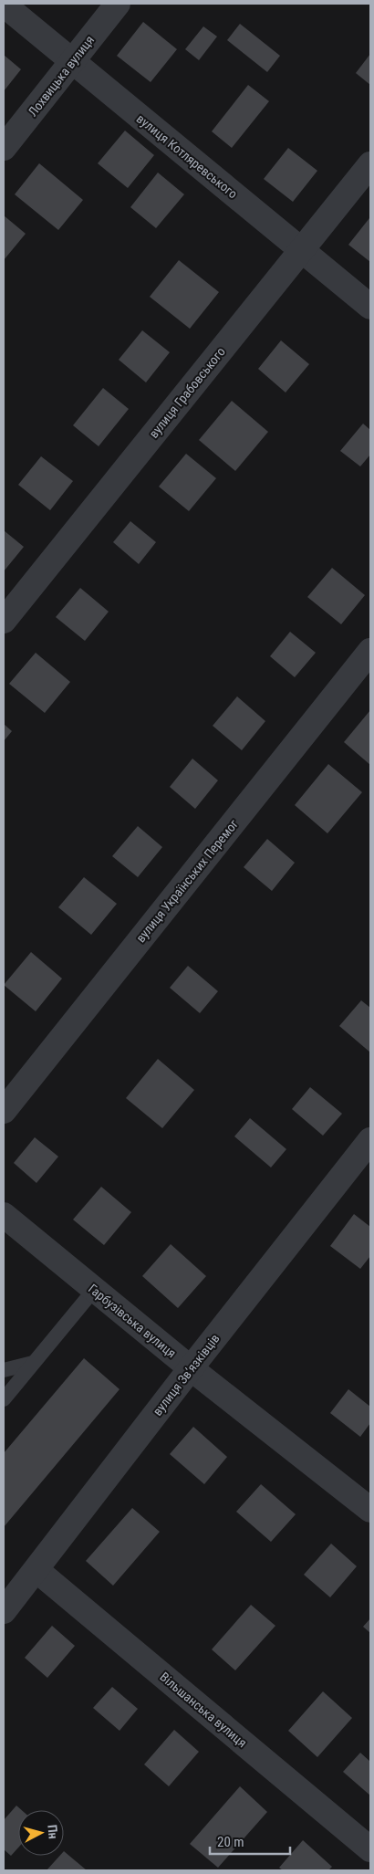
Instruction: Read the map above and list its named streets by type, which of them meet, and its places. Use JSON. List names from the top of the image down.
{
  "streets": {
    "street": [
      "Лохвицька вулиця",
      "вулиця Котляревського",
      "вулиця Грабовського",
      "вулиця Українських Перемог",
      "Гарбузівська вулиця",
      "вулиця Звʼязківців",
      "Вільшанська вулиця"
    ]
  },
  "crossings": [
    ["Лохвицька вулиця", "вулиця Котляревського"],
    ["вулиця Котляревського", "вулиця Грабовського"],
    ["Гарбузівська вулиця", "вулиця Звʼязківців"],
    ["вулиця Звʼязківців", "Вільшанська вулиця"]
  ],
  "scale_bar": "20 m",
  "north": "right"
}
